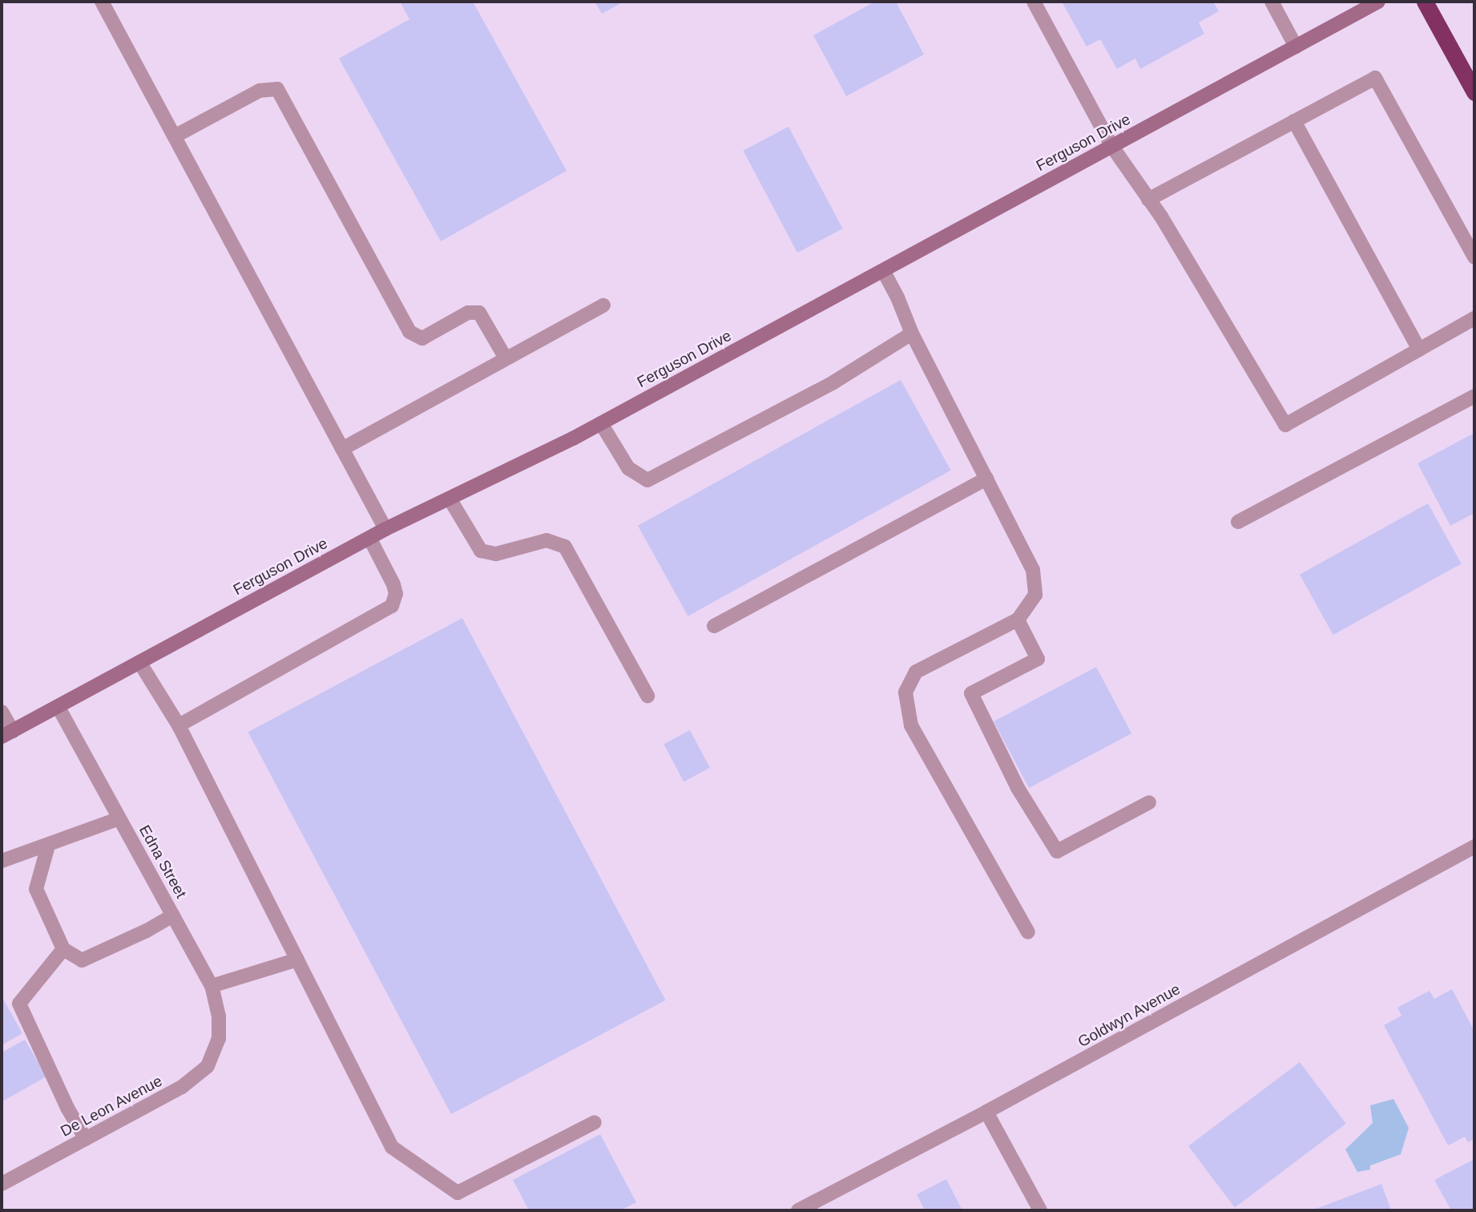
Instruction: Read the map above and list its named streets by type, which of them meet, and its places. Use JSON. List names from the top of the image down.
{
  "streets": {
    "street": [
      "Ferguson Drive",
      "Edna Street",
      "Goldwyn Avenue",
      "De Leon Avenue"
    ]
  },
  "crossings": [
    ["Ferguson Drive", "Edna Street"],
    ["Edna Street", "De Leon Avenue"]
  ]
}
